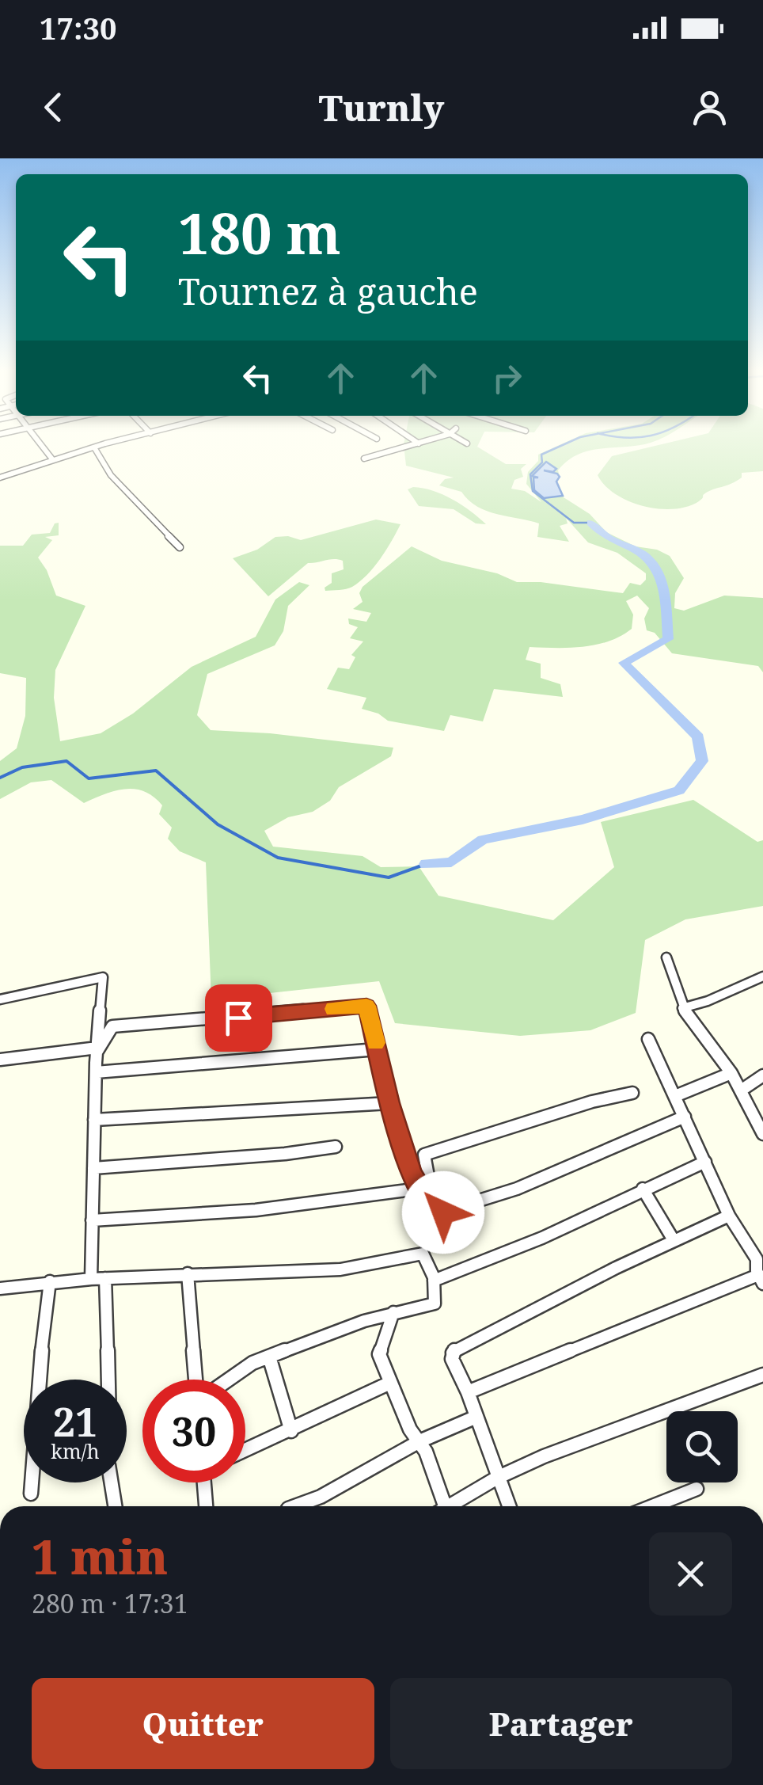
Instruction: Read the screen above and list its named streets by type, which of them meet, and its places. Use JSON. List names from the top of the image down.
{
  "page": {
    "status": "17:30",
    "header": "Turnly",
    "turn": ["180 m", "Tournez à gauche"],
    "speed": "21 km/h",
    "limit": "30",
    "heading": ["1 min", "280 m · 17:31"],
    "buttons": ["Quitter", "Partager"]
  }
}
